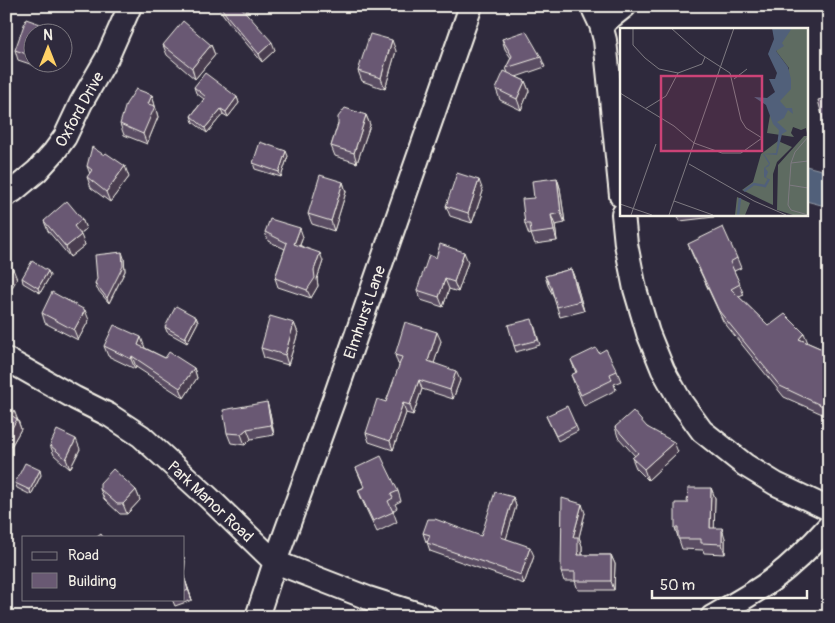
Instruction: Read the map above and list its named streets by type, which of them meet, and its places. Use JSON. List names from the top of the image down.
{
  "streets": {
    "street": ["Oxford Drive", "Elmhurst Lane", "Park Manor Road"]
  },
  "crossings": [
    ["Elmhurst Lane", "Park Manor Road"]
  ],
  "legend": ["Road", "Building"],
  "scale_bar": "50 m",
  "north": "top"
}
